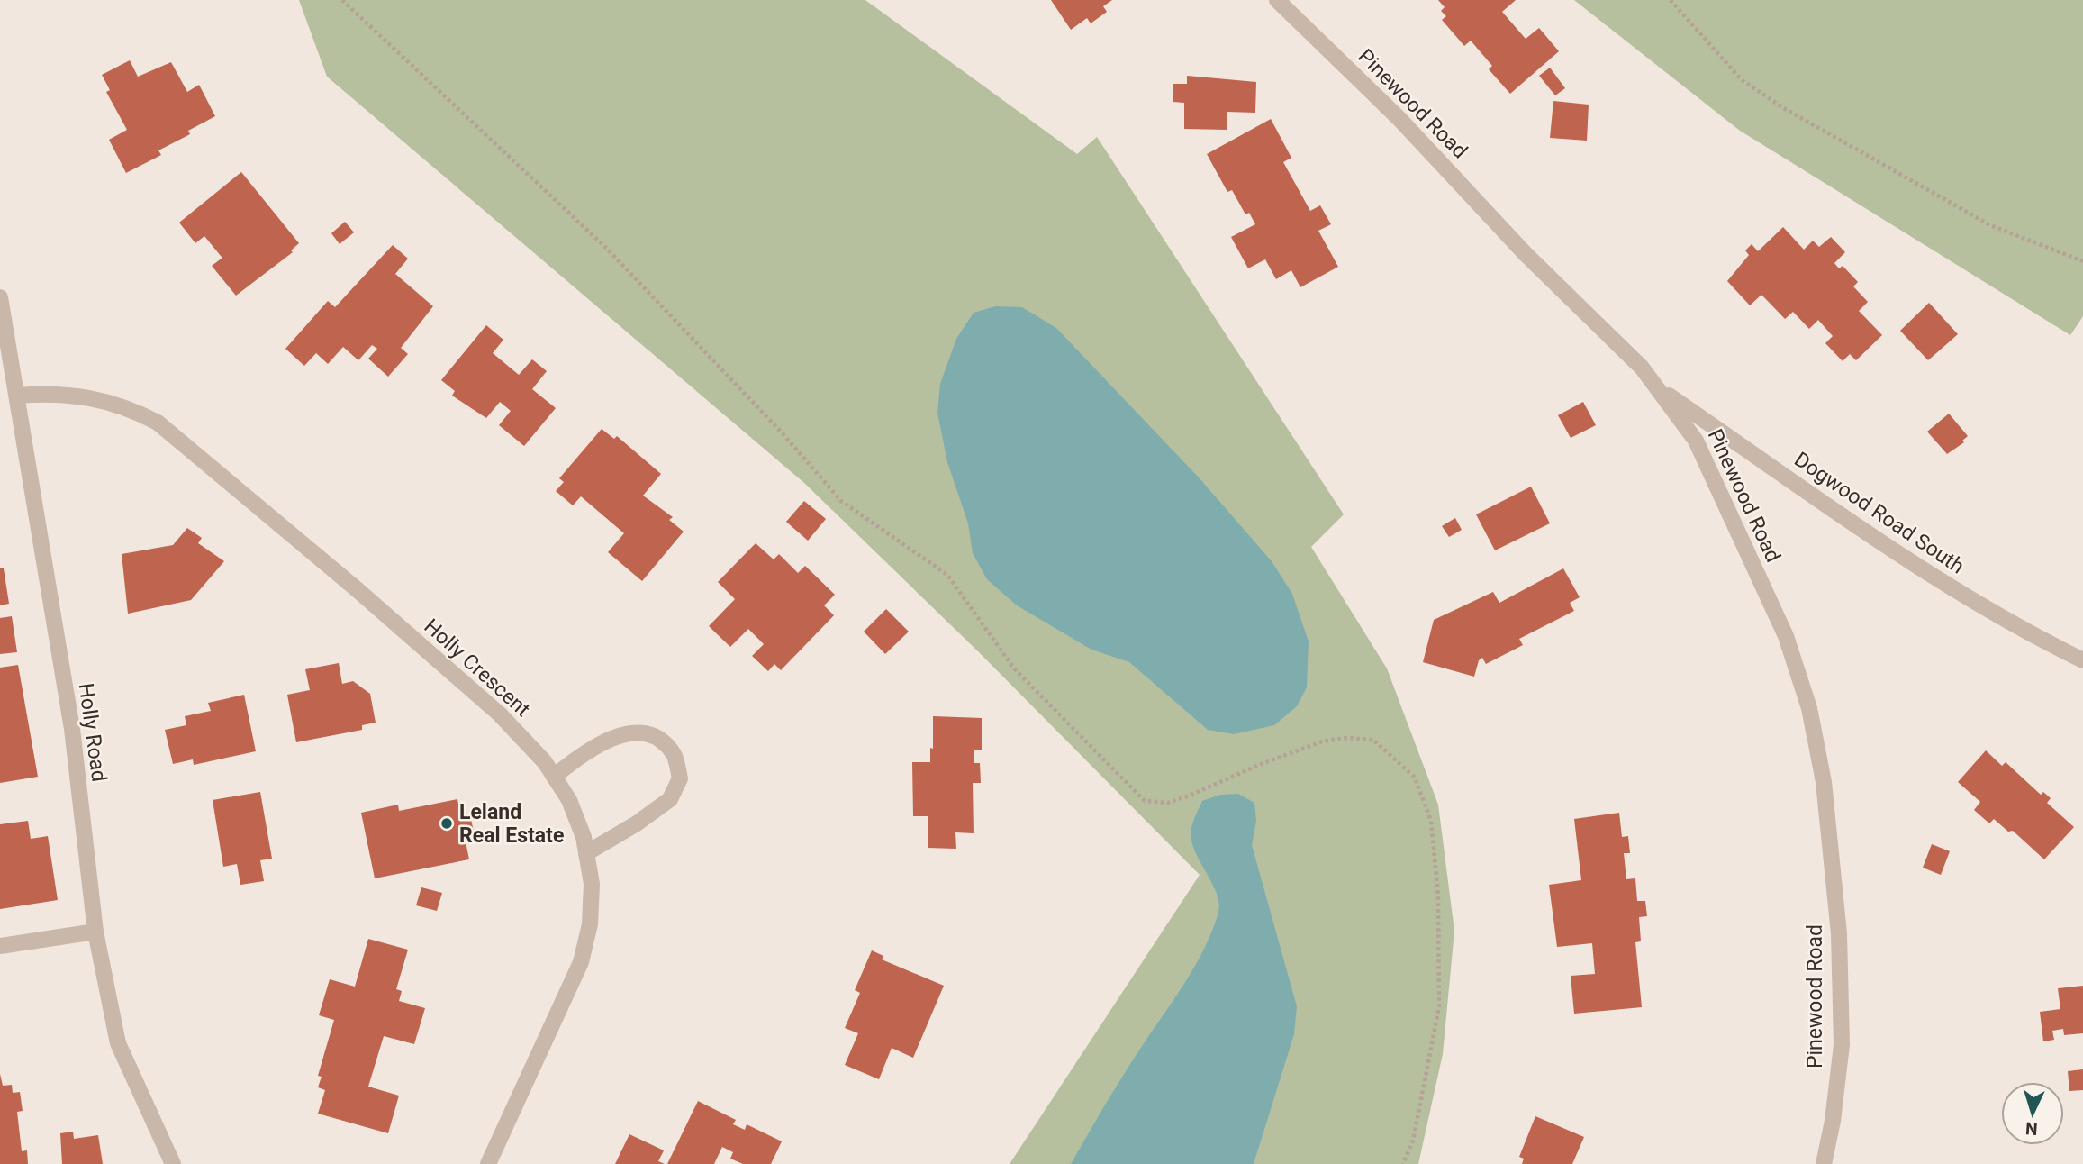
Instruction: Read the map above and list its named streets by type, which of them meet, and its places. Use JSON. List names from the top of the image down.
{
  "streets": {
    "street": [
      "Pinewood Road",
      "Dogwood Road South",
      "Holly Crescent",
      "Holly Road"
    ]
  },
  "crossings": [
    ["Pinewood Road", "Dogwood Road South"],
    ["Holly Crescent", "Holly Road"]
  ],
  "places": ["Leland Real Estate"],
  "north": "bottom"
}
